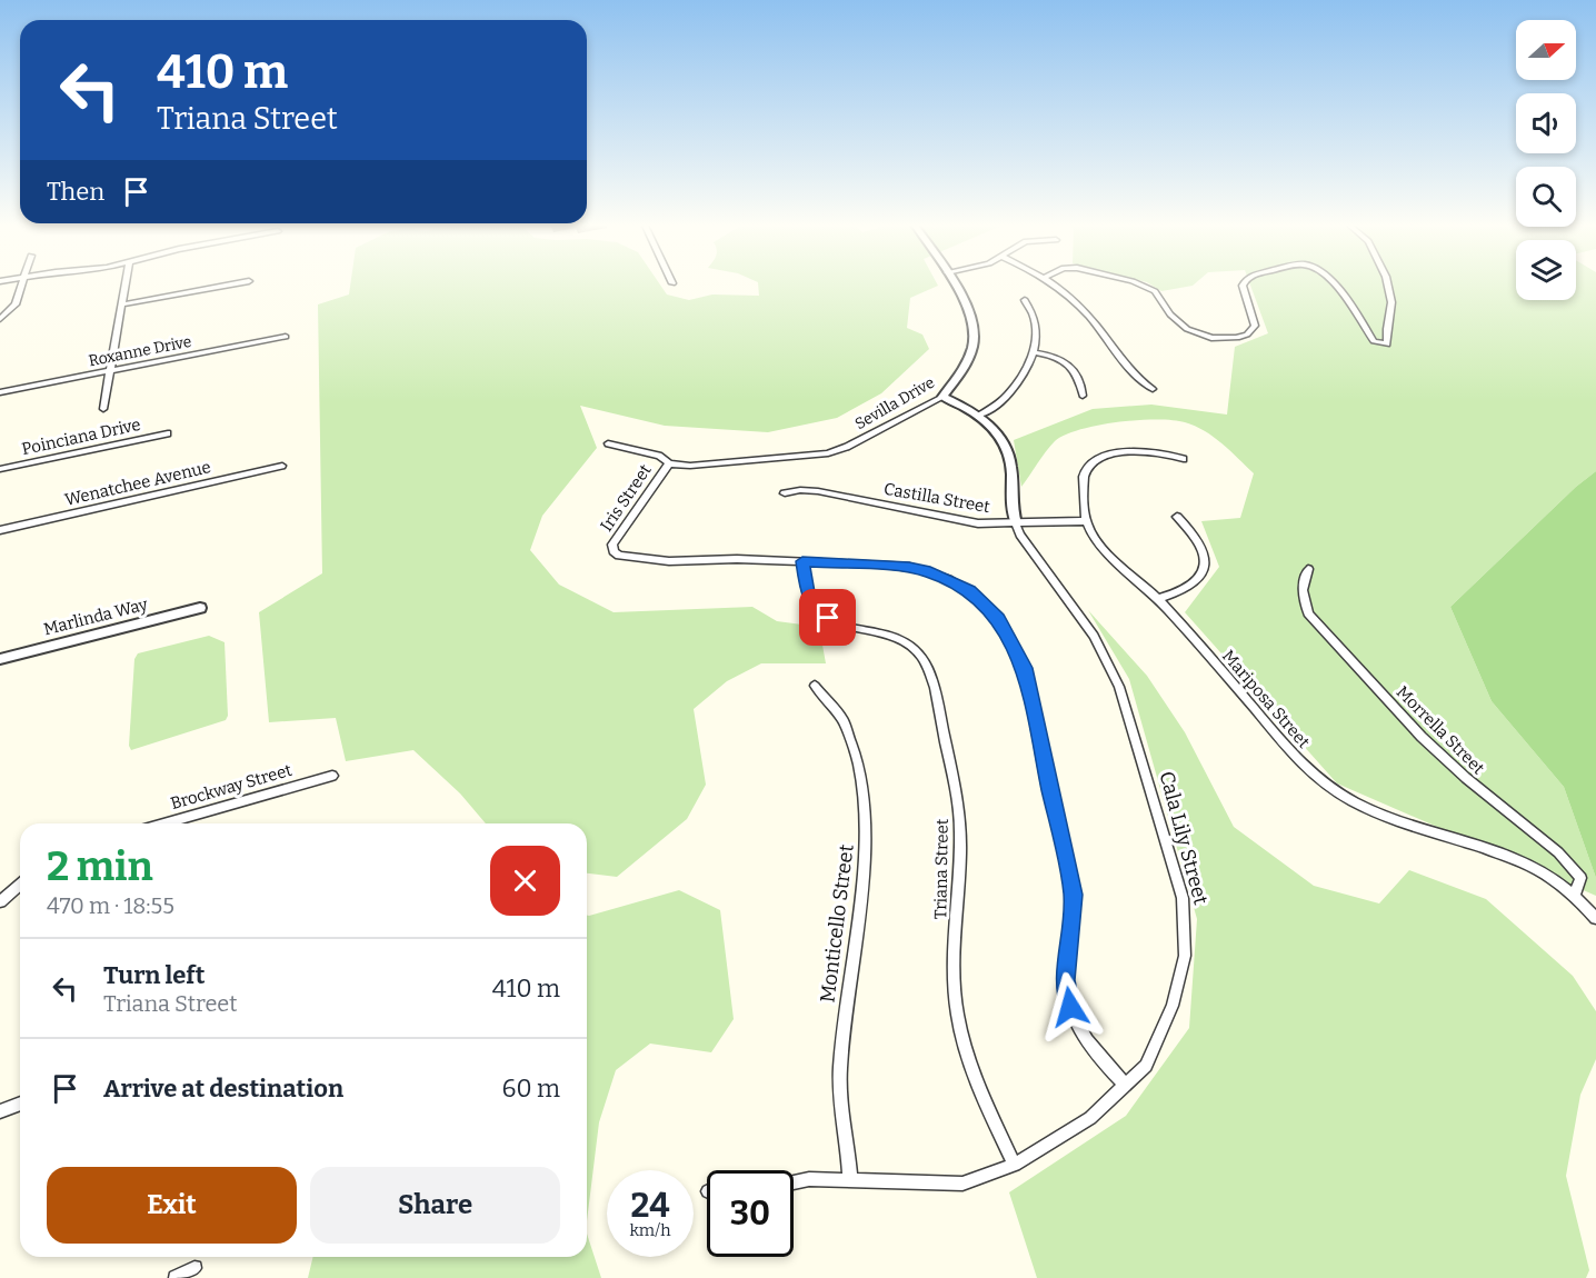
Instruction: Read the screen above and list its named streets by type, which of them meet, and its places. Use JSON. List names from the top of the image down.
{
  "streets": {
    "street": [
      "Roxanne Drive",
      "Sevilla Drive",
      "Poinciana Drive",
      "Wenatchee Avenue",
      "Iris Street",
      "Castilla Street",
      "Marlinda Way",
      "Mariposa Street",
      "Morrella Street",
      "Brockway Street",
      "Cala Lily Street",
      "Triana Street",
      "Monticello Street"
    ]
  },
  "crossings": [
    ["Sevilla Drive", "Iris Street"],
    ["Sevilla Drive", "Cala Lily Street"],
    ["Iris Street", "Triana Street"],
    ["Castilla Street", "Mariposa Street"],
    ["Castilla Street", "Cala Lily Street"],
    ["Mariposa Street", "Morrella Street"],
    ["Cala Lily Street", "Triana Street"],
    ["Cala Lily Street", "Monticello Street"]
  ],
  "north": "right",
  "page": {
    "turn": ["410 m", "Triana Street"],
    "then": "Then",
    "heading": ["2 min", "470 m · 18:55"],
    "list": [
      {
        "name": "Turn left",
        "note": "Triana Street",
        "value": "410 m"
      },
      {
        "name": "Arrive at destination",
        "value": "60 m"
      }
    ],
    "buttons": ["Exit", "Share"],
    "speed": "24 km/h",
    "limit": "30"
  }
}
